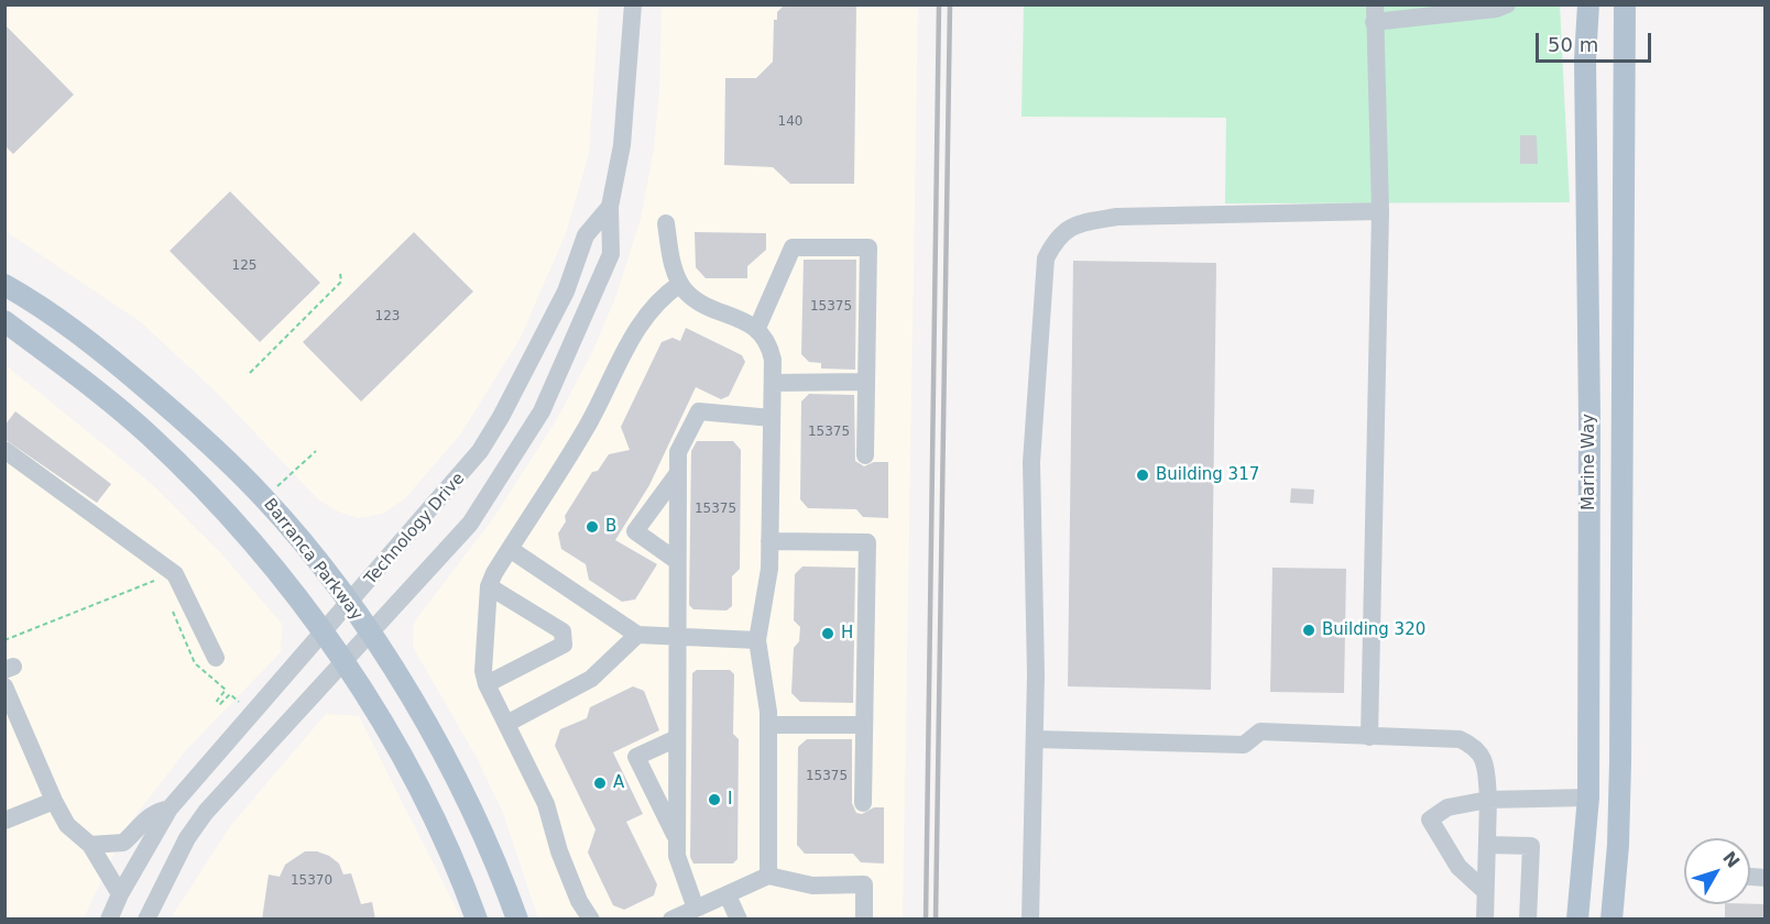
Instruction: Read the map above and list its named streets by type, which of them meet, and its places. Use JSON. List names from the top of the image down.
{
  "streets": {
    "main road": ["Marine Way", "Barranca Parkway"],
    "street": ["Technology Drive"]
  },
  "crossings": [
    ["Technology Drive", "Barranca Parkway"]
  ],
  "places": [
    "Building 317",
    "B",
    "Building 320",
    "H",
    "A",
    "I"
  ],
  "house_numbers": [
    "140",
    "125",
    "15375",
    "123",
    "15375",
    "15375",
    "15375",
    "15370"
  ],
  "scale_bar": "50 m",
  "north": "top right"
}
